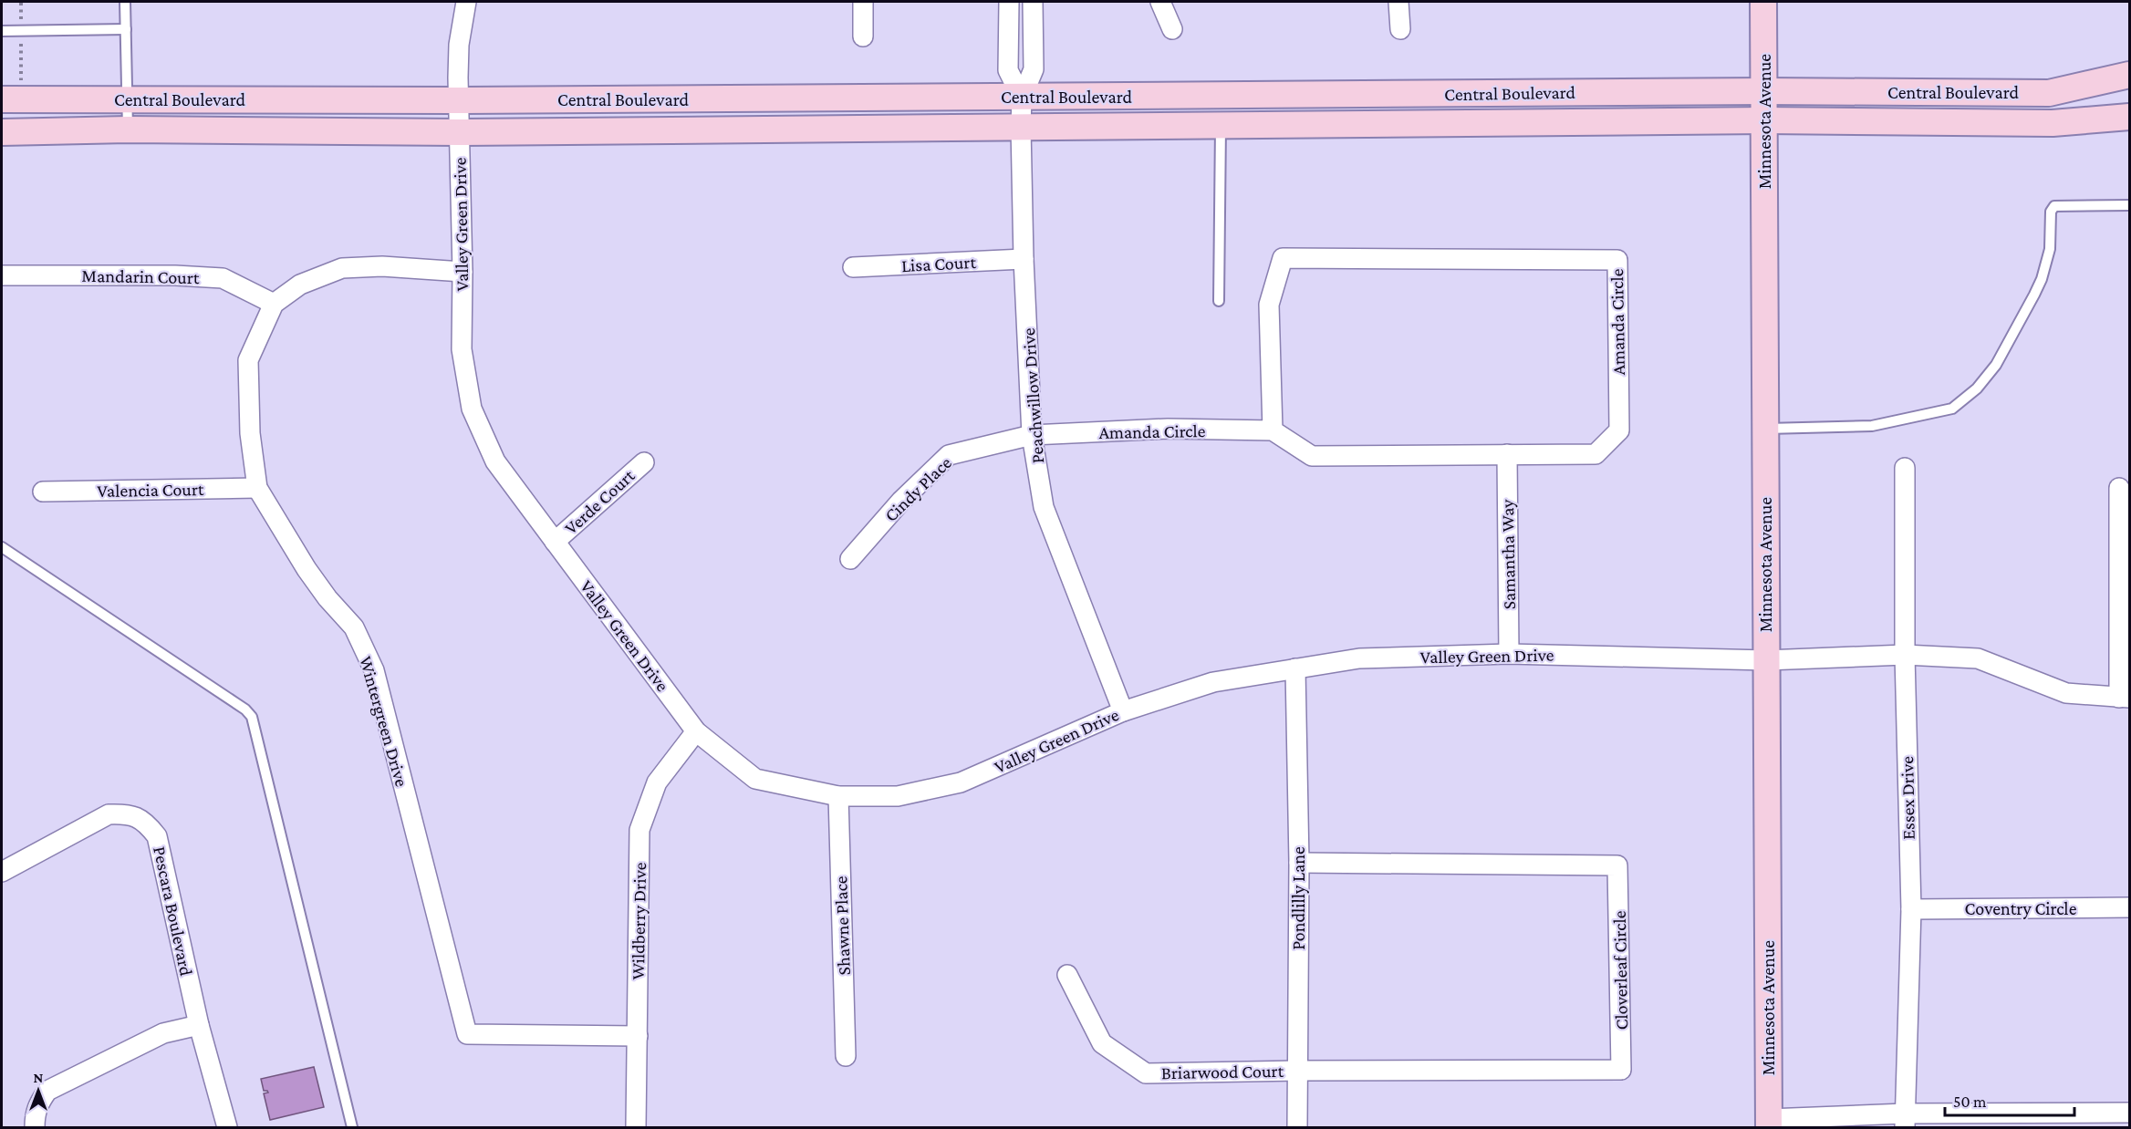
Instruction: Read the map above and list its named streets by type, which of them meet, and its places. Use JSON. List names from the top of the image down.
{
  "streets": {
    "street": [
      "Central Boulevard",
      "Minnesota Avenue",
      "Valley Green Drive",
      "Lisa Court",
      "Mandarin Court",
      "Amanda Circle",
      "Peachwillow Drive",
      "Cindy Place",
      "Valencia Court",
      "Verde Court",
      "Samantha Way",
      "Wintergreen Drive",
      "Essex Drive",
      "Pondlilly Lane",
      "Coventry Circle",
      "Pescara Boulevard",
      "Wildberry Drive",
      "Shawne Place",
      "Cloverleaf Circle",
      "Briarwood Court"
    ]
  },
  "crossings": [
    ["Central Boulevard", "Minnesota Avenue"],
    ["Central Boulevard", "Valley Green Drive"],
    ["Central Boulevard", "Peachwillow Drive"],
    ["Minnesota Avenue", "Valley Green Drive"],
    ["Valley Green Drive", "Peachwillow Drive"],
    ["Valley Green Drive", "Verde Court"],
    ["Valley Green Drive", "Samantha Way"],
    ["Valley Green Drive", "Wintergreen Drive"],
    ["Valley Green Drive", "Essex Drive"],
    ["Valley Green Drive", "Pondlilly Lane"],
    ["Valley Green Drive", "Wildberry Drive"],
    ["Valley Green Drive", "Shawne Place"],
    ["Lisa Court", "Peachwillow Drive"],
    ["Mandarin Court", "Wintergreen Drive"],
    ["Amanda Circle", "Peachwillow Drive"],
    ["Amanda Circle", "Cindy Place"],
    ["Amanda Circle", "Samantha Way"],
    ["Peachwillow Drive", "Cindy Place"],
    ["Valencia Court", "Wintergreen Drive"],
    ["Wintergreen Drive", "Wildberry Drive"],
    ["Essex Drive", "Coventry Circle"],
    ["Pondlilly Lane", "Cloverleaf Circle"],
    ["Pondlilly Lane", "Briarwood Court"],
    ["Cloverleaf Circle", "Briarwood Court"]
  ],
  "scale_bar": "50 m",
  "north": "top"
}
